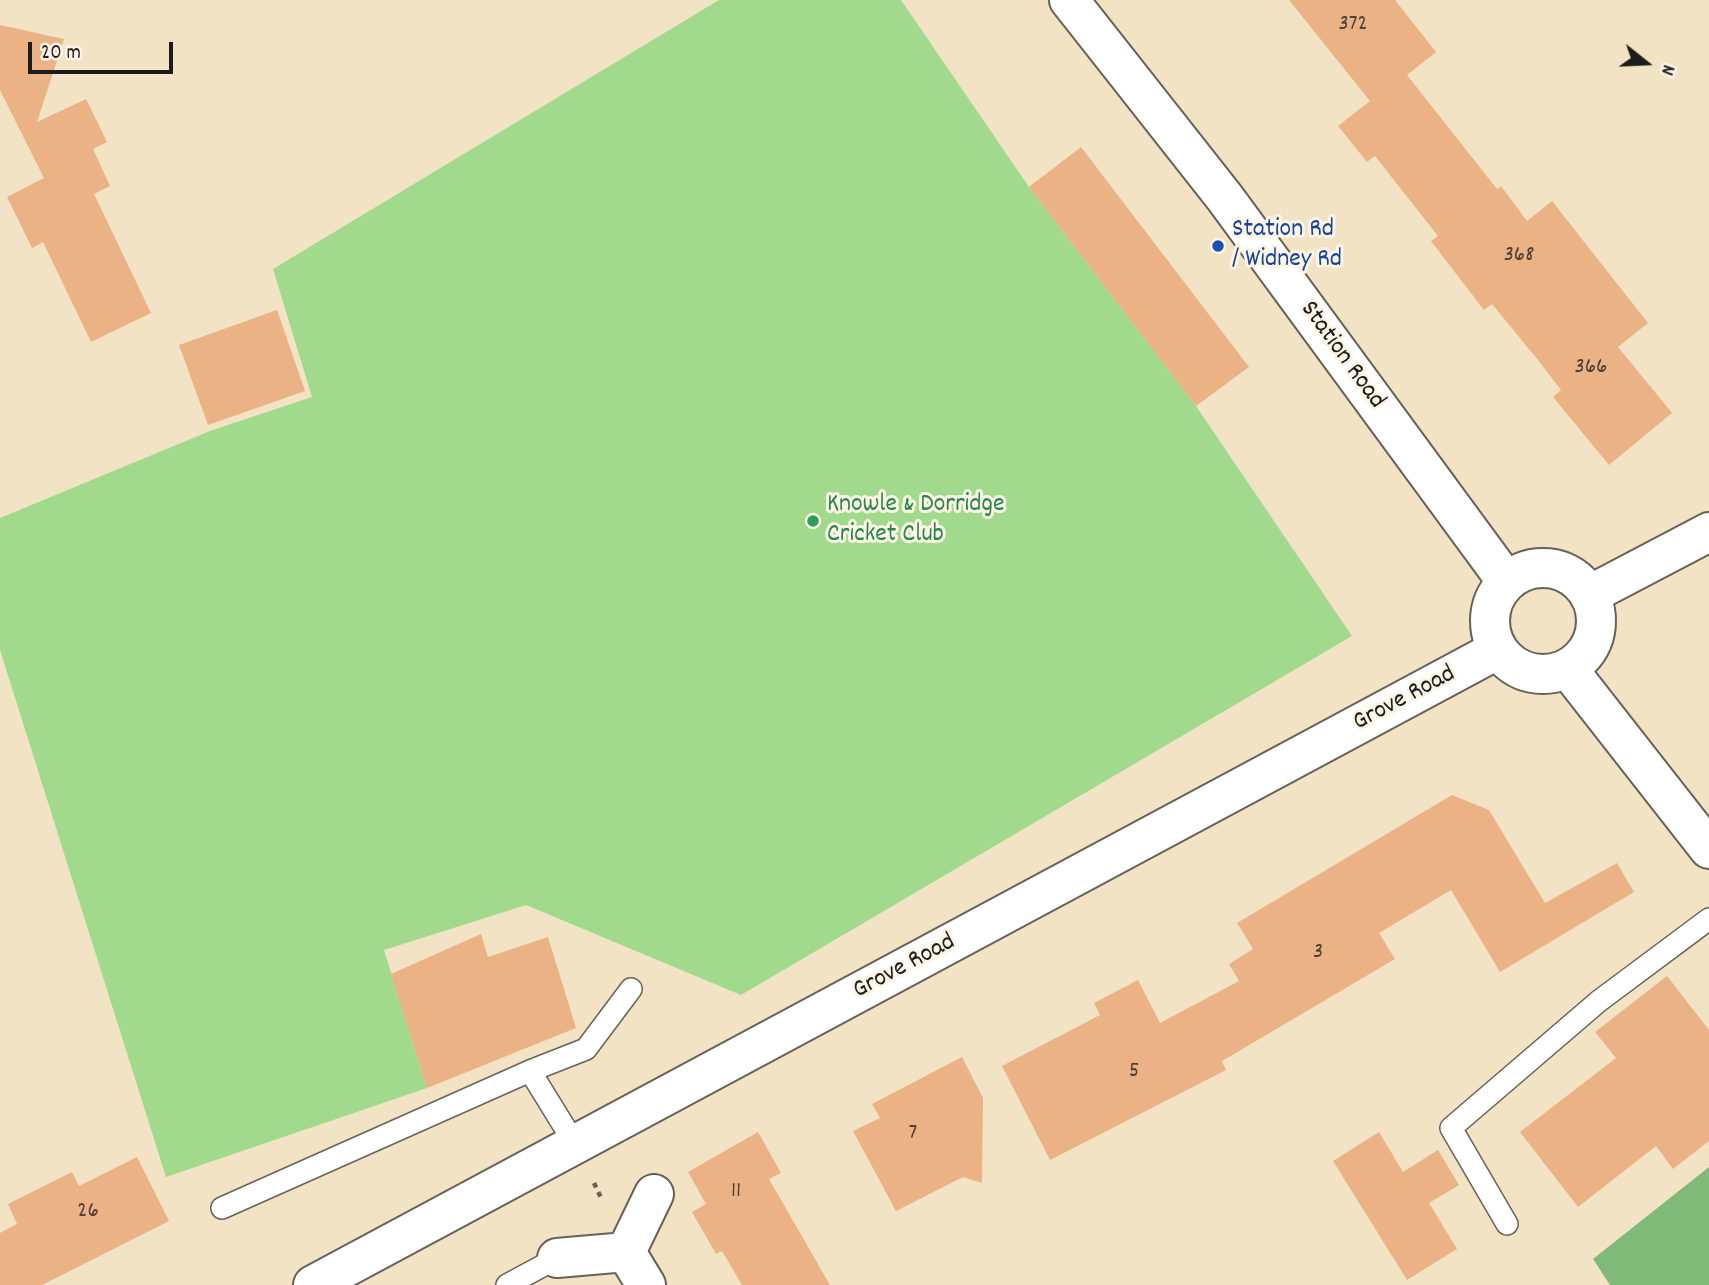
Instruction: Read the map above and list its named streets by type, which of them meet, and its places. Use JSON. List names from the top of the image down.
{
  "streets": {
    "street": ["Station Road", "Grove Road"]
  },
  "crossings": [
    ["Station Road", "Grove Road"]
  ],
  "places": ["Station Rd / Widney Rd", "Knowle & Dorridge Cricket Club"],
  "house_numbers": [
    "372",
    "368",
    "366",
    "3",
    "5",
    "7",
    "11",
    "26"
  ],
  "scale_bar": "20 m",
  "north": "right"
}
